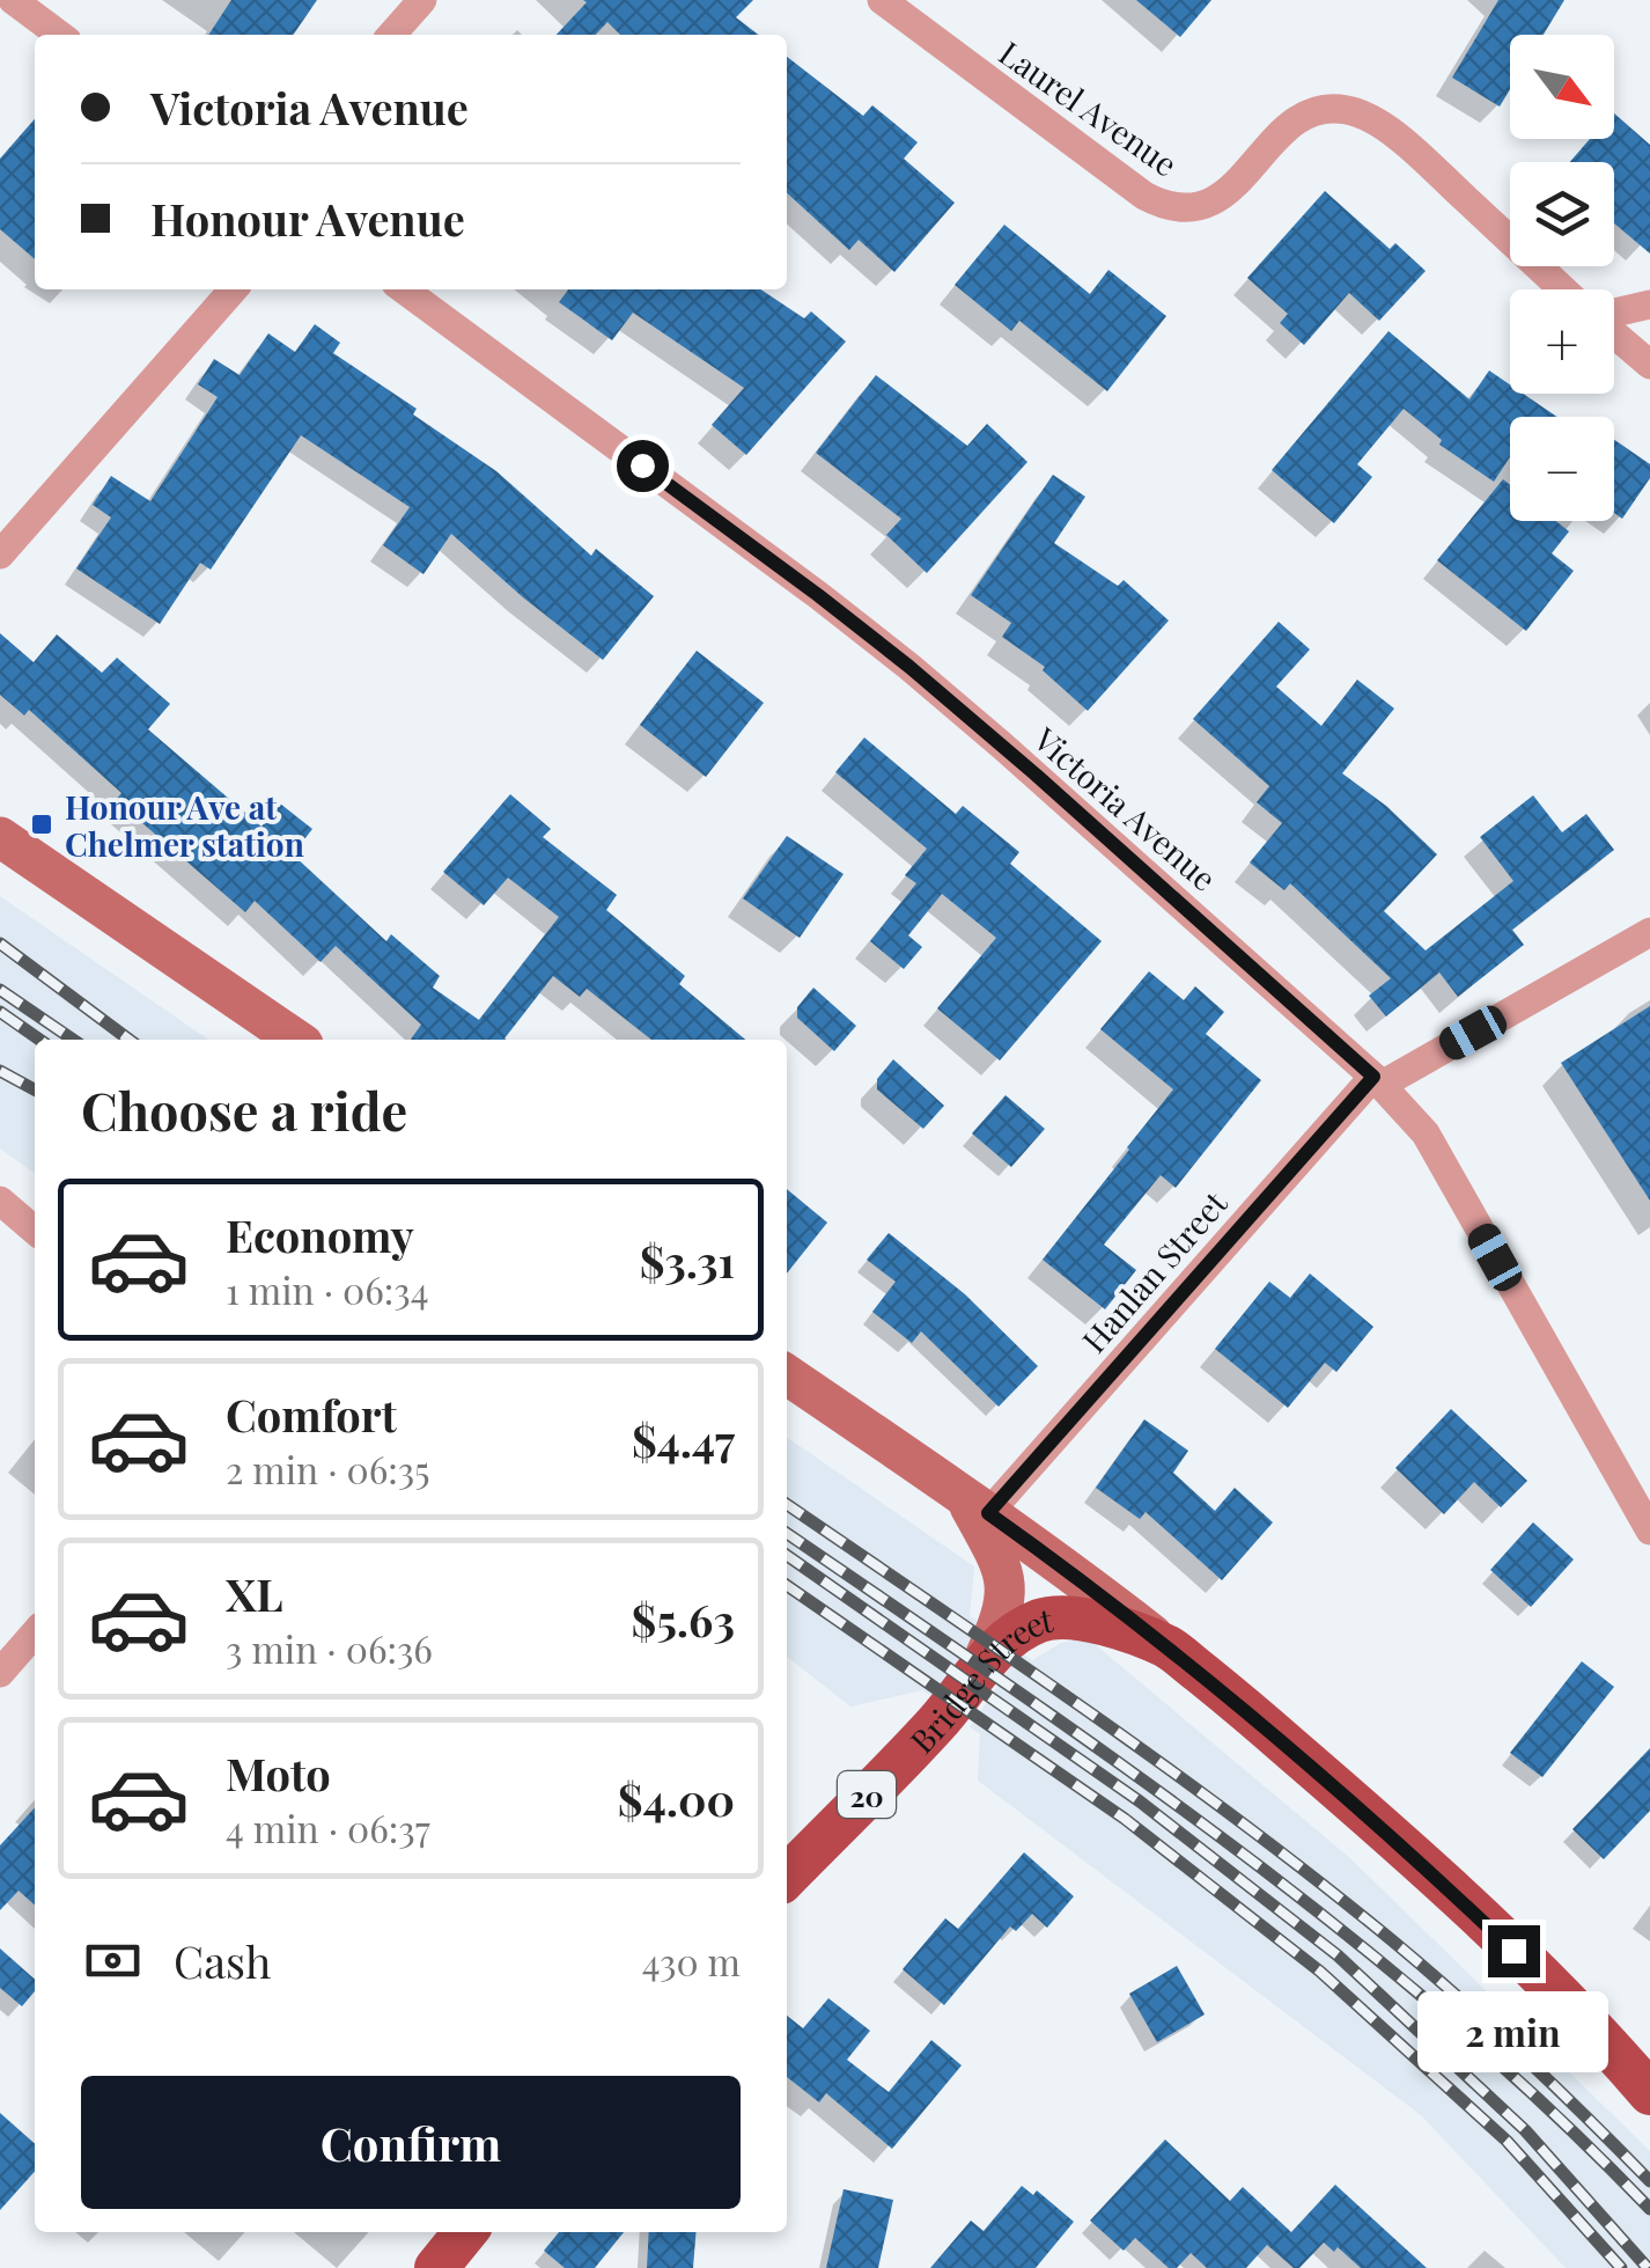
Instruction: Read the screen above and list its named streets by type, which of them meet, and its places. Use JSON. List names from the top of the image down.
{
  "streets": {
    "main road": ["Bridge Street", "20"],
    "street": ["Laurel Avenue", "Victoria Avenue", "Hanlan Street"]
  },
  "crossings": [
    ["Victoria Avenue", "Hanlan Street"],
    ["Bridge Street", "20"]
  ],
  "places": {
    "transit": ["Honour Ave at Chelmer station"]
  },
  "north": "bottom right",
  "page": {
    "map_buttons": ["+", "−"],
    "banner": ["Victoria Avenue", "Honour Avenue"],
    "heading": "Choose a ride",
    "list": [
      {
        "name": "Economy",
        "note": "1 min · 06:34",
        "value": "$3.31"
      },
      {
        "name": "Comfort",
        "note": "2 min · 06:35",
        "value": "$4.47"
      },
      {
        "name": "XL",
        "note": "3 min · 06:36",
        "value": "$5.63"
      },
      {
        "name": "Moto",
        "note": "4 min · 06:37",
        "value": "$4.00"
      }
    ],
    "pay": ["Cash", "430 m"],
    "bubble": "2 min",
    "buttons": "Confirm"
  }
}
